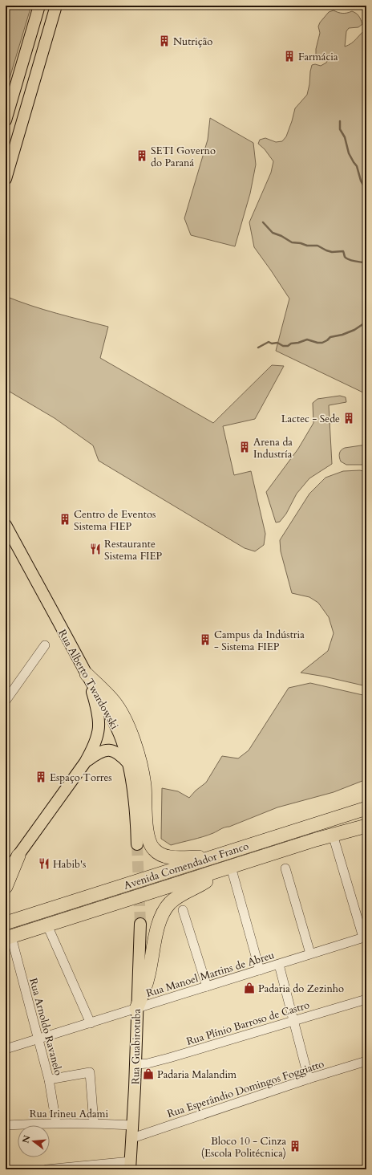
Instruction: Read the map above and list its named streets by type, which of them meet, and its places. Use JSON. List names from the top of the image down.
{
  "streets": {
    "highway": ["Avenida Comendador Franco"],
    "main road": ["Rua Alberto Twardowski", "Rua Guabirotuba"],
    "street": [
      "Rua Manoel Martins de Abreu",
      "Rua Plínio Barroso de Castro",
      "Rua Arnoldo Ravanelo",
      "Rua Esperândio Domingos Foggiatto",
      "Rua Irineu Adami"
    ]
  },
  "crossings": [
    ["Avenida Comendador Franco", "Rua Arnoldo Ravanelo"],
    ["Rua Manoel Martins de Abreu", "Rua Arnoldo Ravanelo"],
    ["Rua Manoel Martins de Abreu", "Rua Guabirotuba"],
    ["Rua Plínio Barroso de Castro", "Rua Guabirotuba"],
    ["Rua Arnoldo Ravanelo", "Rua Irineu Adami"],
    ["Rua Guabirotuba", "Rua Esperândio Domingos Foggiatto"],
    ["Rua Guabirotuba", "Rua Irineu Adami"]
  ],
  "places": {
    "building": [
      "Nutrição",
      "Farmácia",
      "SETI Governo do Paraná",
      "Lactec - Sede",
      "Arena da Industría",
      "Centro de Eventos Sistema FIEP",
      "Campus da Indústria - Sistema FIEP",
      "Espaço Torres",
      "Bloco 10 - Cinza (Escola Politécnica)"
    ],
    "restaurant": ["Restaurante Sistema FIEP", "Habib's"],
    "shop": ["Padaria do Zezinho", "Padaria Malandim"]
  },
  "north": "left"
}
